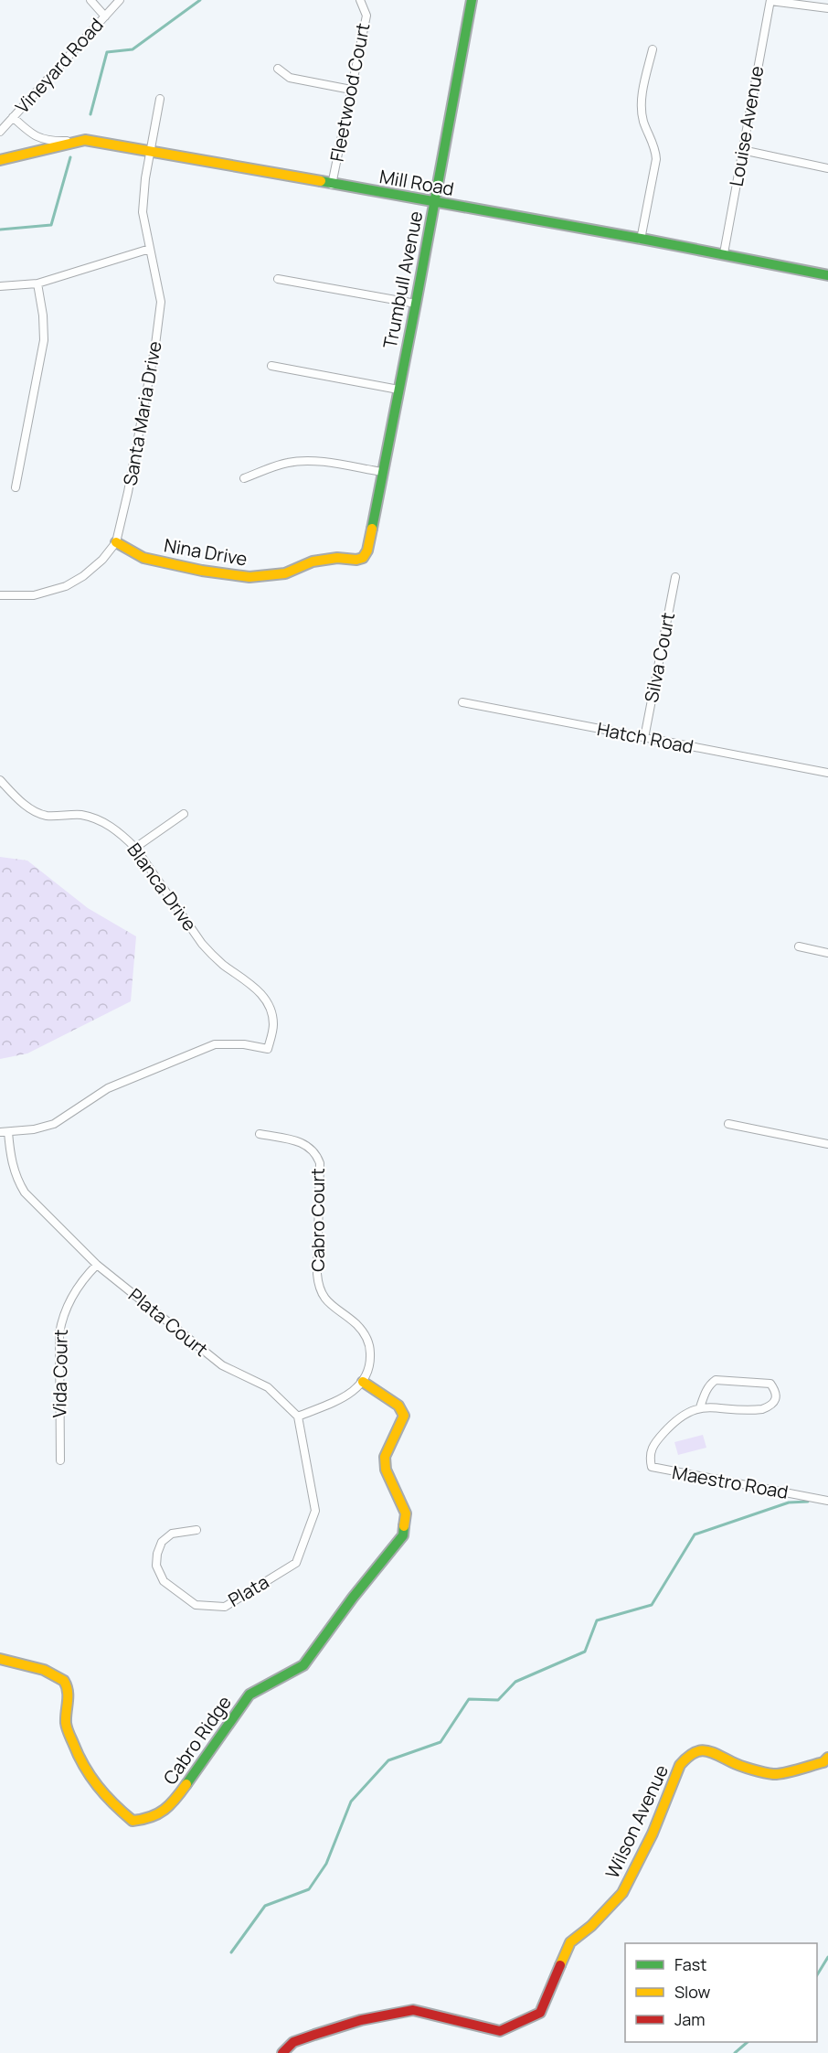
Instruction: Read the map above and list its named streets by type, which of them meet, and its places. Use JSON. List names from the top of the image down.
{
  "streets": {
    "street": [
      "Vineyard Road",
      "Fleetwood Court",
      "Louise Avenue",
      "Mill Road",
      "Trumbull Avenue",
      "Santa Maria Drive",
      "Nina Drive",
      "Silva Court",
      "Hatch Road",
      "Blanca Drive",
      "Cabro Court",
      "Plata Court",
      "Vida Court",
      "Maestro Road",
      "Plata",
      "Cabro Ridge",
      "Wilson Avenue"
    ]
  },
  "crossings": [
    ["Fleetwood Court", "Mill Road"],
    ["Louise Avenue", "Mill Road"],
    ["Mill Road", "Trumbull Avenue"],
    ["Mill Road", "Santa Maria Drive"],
    ["Trumbull Avenue", "Nina Drive"],
    ["Santa Maria Drive", "Nina Drive"],
    ["Silva Court", "Hatch Road"],
    ["Blanca Drive", "Plata Court"],
    ["Cabro Court", "Cabro Ridge"],
    ["Plata Court", "Vida Court"],
    ["Plata Court", "Plata"]
  ],
  "legend": ["Fast", "Slow", "Jam"]
}
